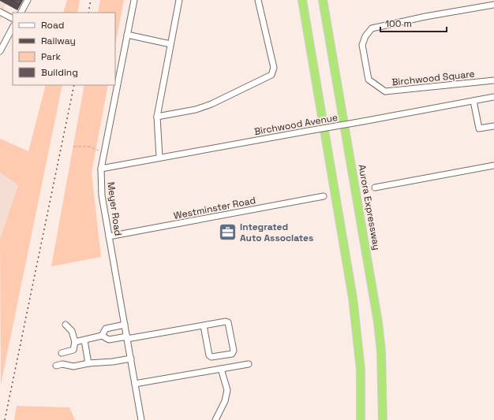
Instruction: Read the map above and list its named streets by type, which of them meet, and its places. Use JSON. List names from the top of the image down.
{
  "streets": {
    "highway": ["Aurora Expressway"],
    "street": [
      "Birchwood Square",
      "Birchwood Avenue",
      "Westminster Road",
      "Meyer Road"
    ]
  },
  "crossings": [
    ["Birchwood Avenue", "Meyer Road"],
    ["Westminster Road", "Meyer Road"]
  ],
  "places": {
    "office": ["Integrated Auto Associates"]
  },
  "legend": [
    "Road",
    "Railway",
    "Park",
    "Building"
  ],
  "scale_bar": "100 m"
}
